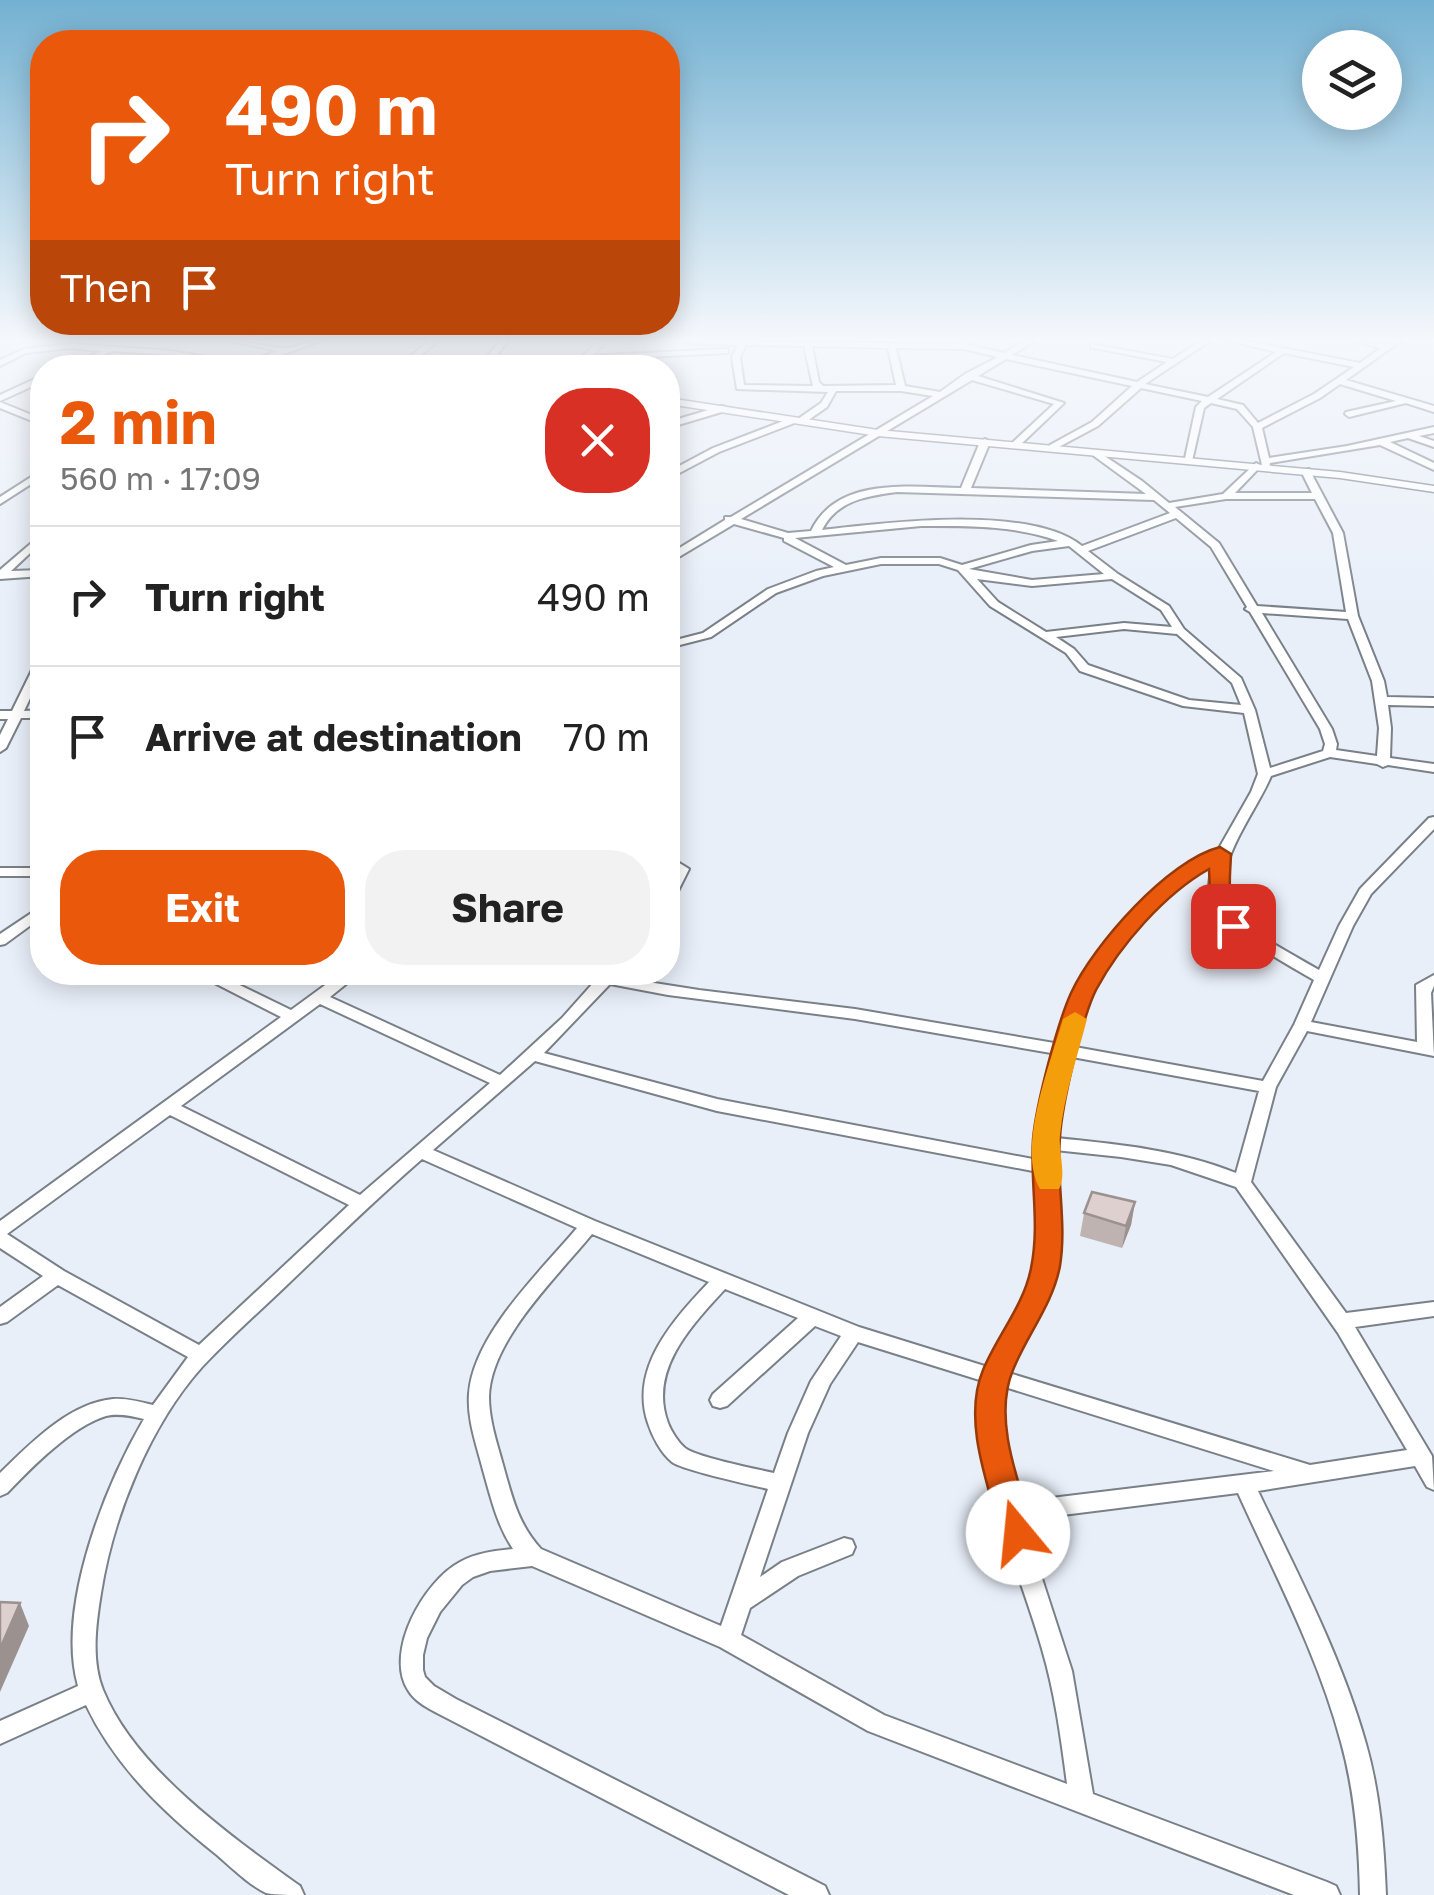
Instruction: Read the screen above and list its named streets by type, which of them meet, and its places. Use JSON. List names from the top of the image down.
{
  "page": {
    "turn": ["490 m", "Turn right"],
    "then": "Then",
    "heading": ["2 min", "560 m · 17:09"],
    "list": [
      {
        "name": "Turn right",
        "value": "490 m"
      },
      {
        "name": "Arrive at destination",
        "value": "70 m"
      }
    ],
    "buttons": ["Exit", "Share"]
  }
}
